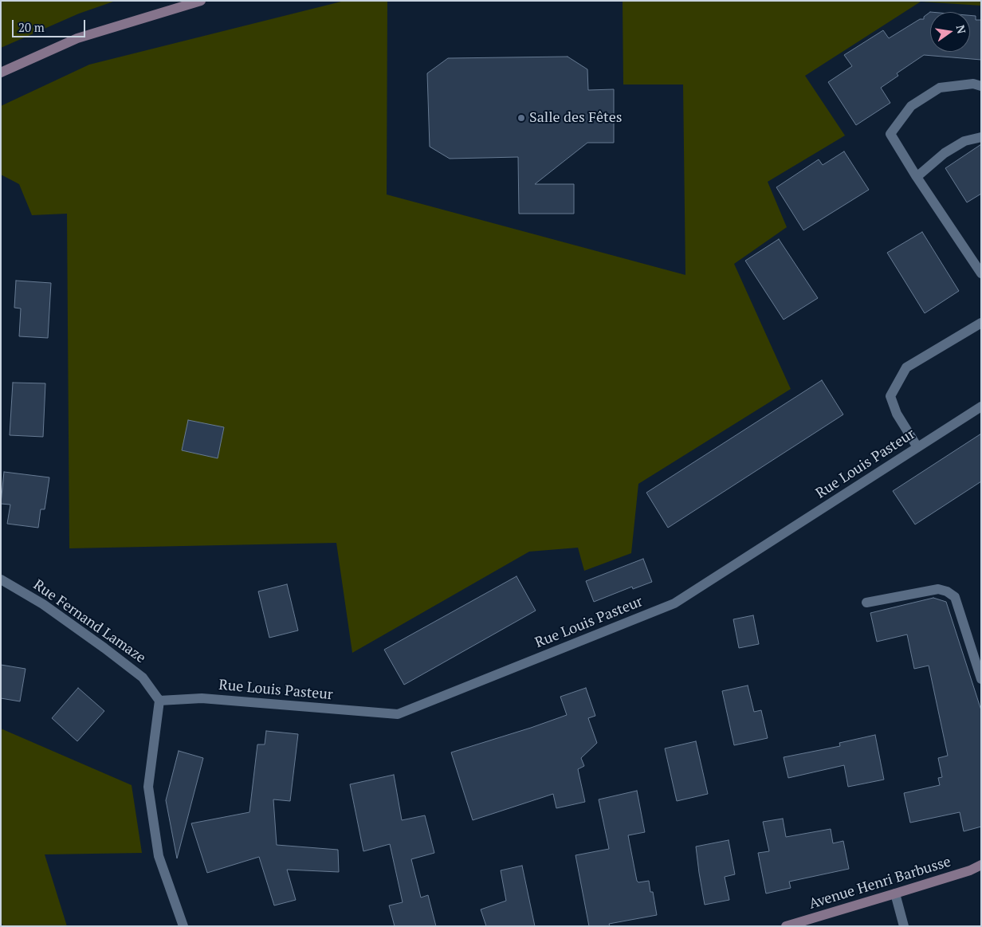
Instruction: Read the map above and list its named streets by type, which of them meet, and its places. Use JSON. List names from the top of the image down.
{
  "streets": {
    "main road": ["Avenue Henri Barbusse"],
    "street": ["Rue Louis Pasteur", "Rue Fernand Lamaze"]
  },
  "crossings": [
    ["Rue Louis Pasteur", "Rue Fernand Lamaze"]
  ],
  "places": ["Salle des Fêtes"],
  "scale_bar": "20 m",
  "north": "right"
}
